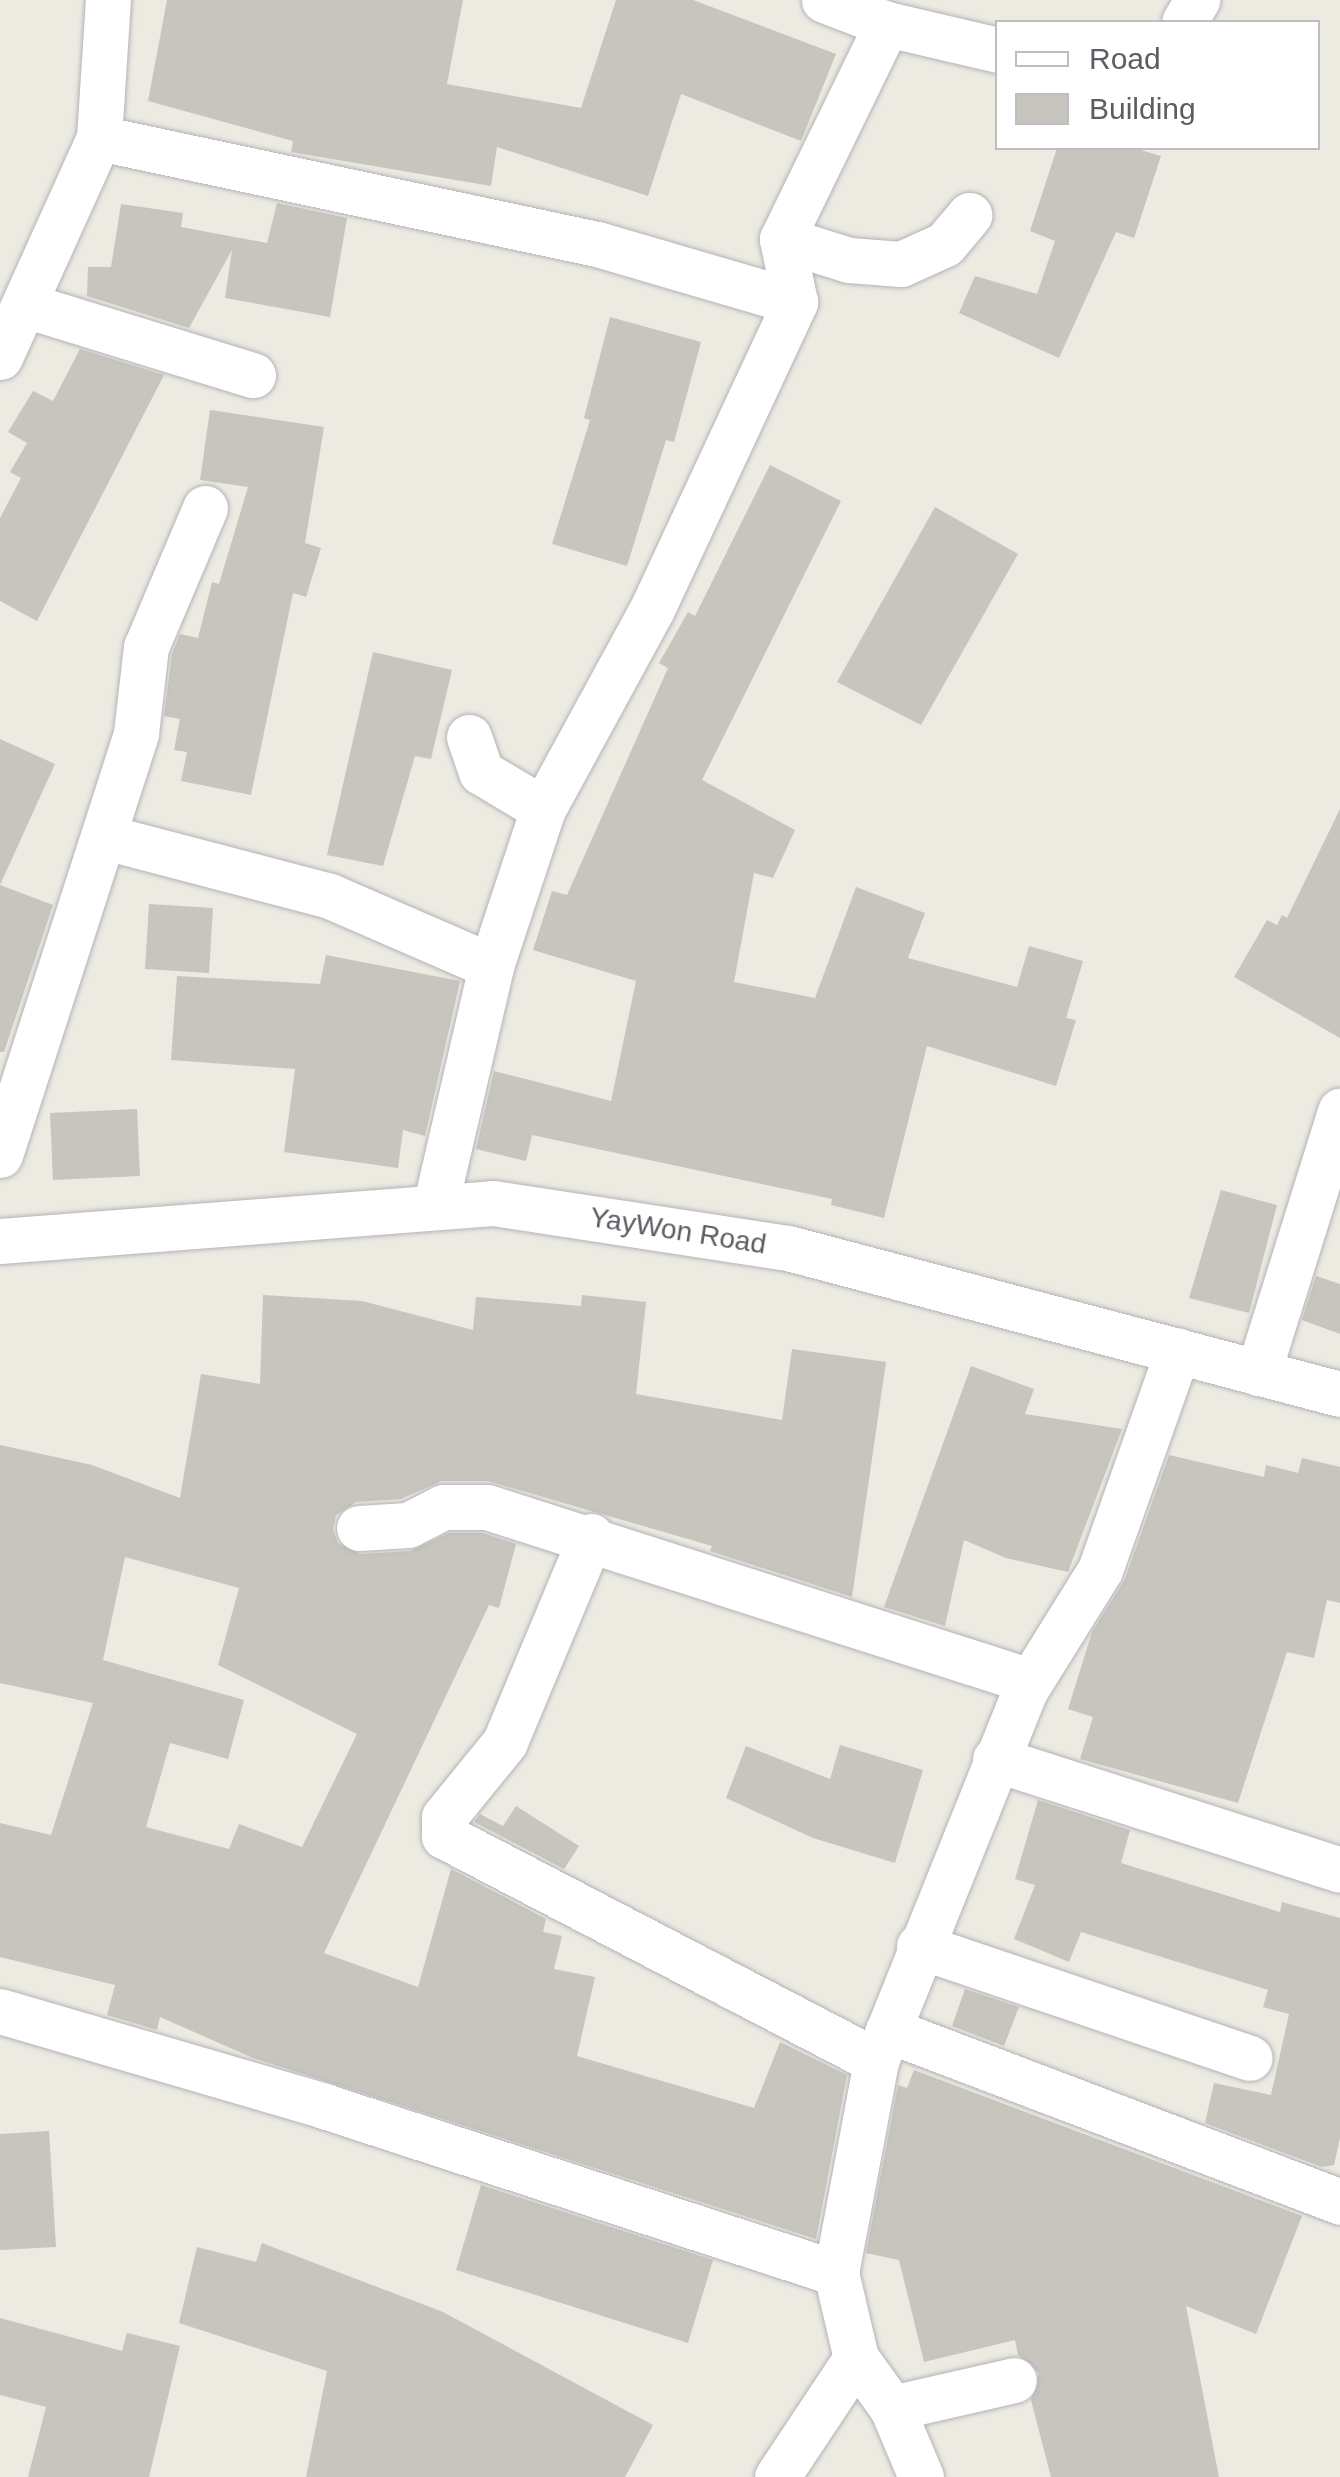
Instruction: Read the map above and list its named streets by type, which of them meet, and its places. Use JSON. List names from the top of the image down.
{
  "streets": {
    "street": ["YayWon Road"]
  },
  "legend": ["Road", "Building"]
}
